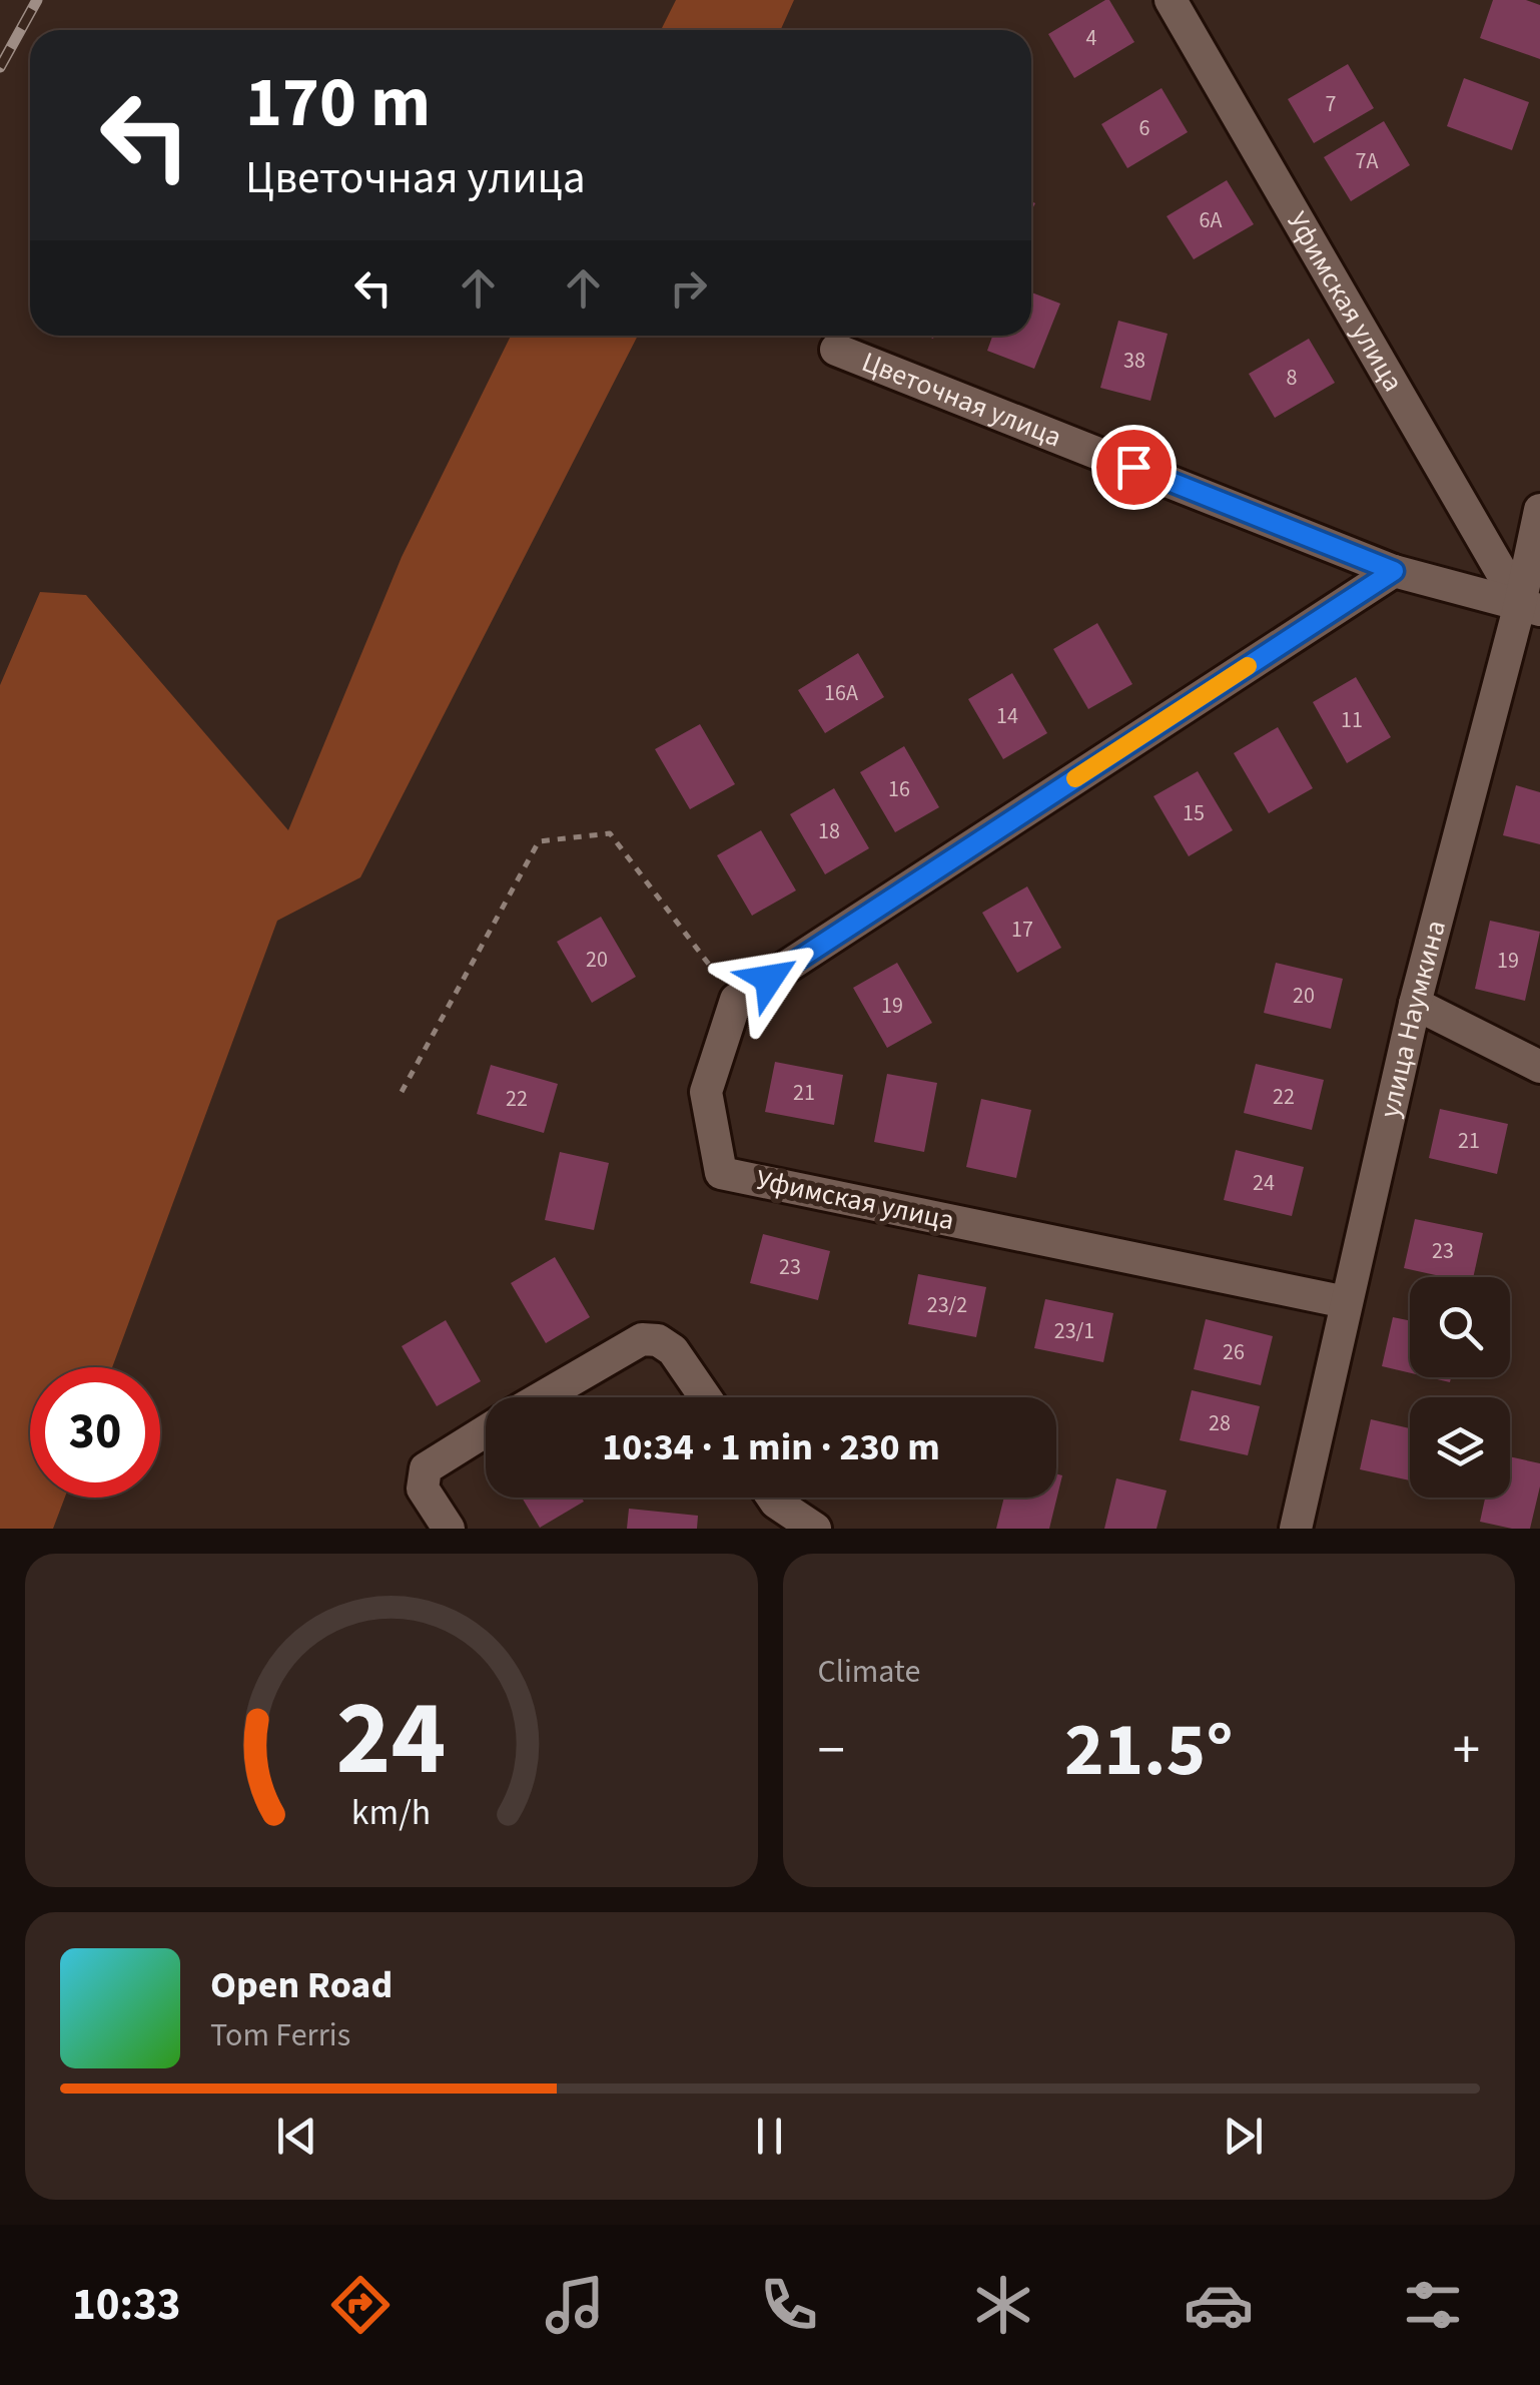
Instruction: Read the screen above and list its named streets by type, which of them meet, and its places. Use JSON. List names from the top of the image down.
{
  "streets": {
    "street": ["Уфимская улица", "Цветочная улица", "улица Наумкина"]
  },
  "crossings": [
    ["Уфимская улица", "Цветочная улица"],
    ["Уфимская улица", "улица Наумкина"],
    ["Цветочная улица", "улица Наумкина"]
  ],
  "house_numbers": [
    "4",
    "7",
    "6",
    "7А",
    "6А",
    "38",
    "8",
    "16А",
    "14",
    "11",
    "16",
    "15",
    "18",
    "17",
    "20",
    "19",
    "20",
    "19",
    "21",
    "22",
    "22",
    "21",
    "24",
    "23",
    "23",
    "23/2",
    "23/1",
    "26",
    "28"
  ],
  "page": {
    "turn": ["170 m", "Цветочная улица"],
    "limit": "30",
    "trip": "10:34 · 1 min · 230 m",
    "tile": "Climate",
    "heat": ["−", "21.5°", "+"],
    "song": ["Open Road", "Tom Ferris"],
    "tabs": "10:33",
    "gauge": ["24", "km/h"]
  }
}
